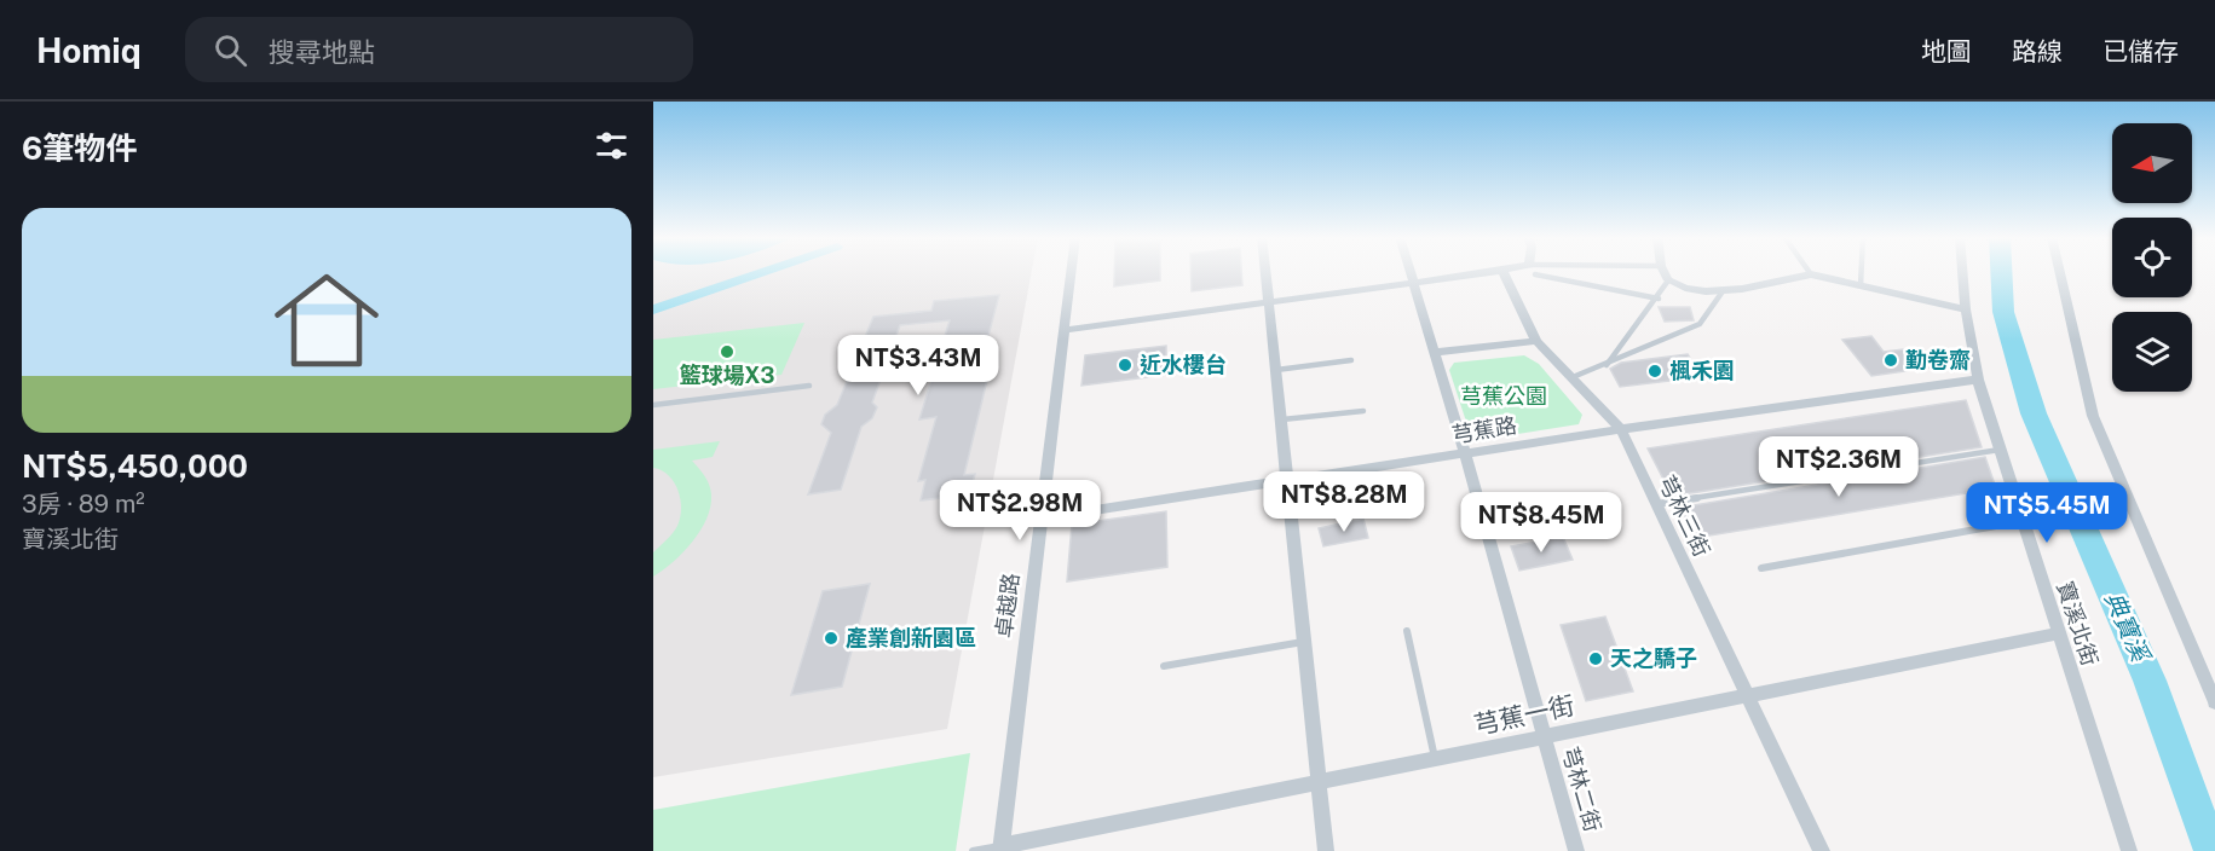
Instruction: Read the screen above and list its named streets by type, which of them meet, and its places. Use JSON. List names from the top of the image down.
{
  "streets": {
    "street": [
      "芎蕉路",
      "芎林三街",
      "卓越路",
      "寶溪北街",
      "芎蕉一街",
      "芎林二街"
    ]
  },
  "crossings": [
    ["芎蕉路", "芎林三街"],
    ["芎蕉路", "卓越路"],
    ["芎蕉路", "寶溪北街"],
    ["芎蕉路", "芎林二街"],
    ["芎林三街", "芎蕉一街"],
    ["卓越路", "芎蕉一街"],
    ["寶溪北街", "芎蕉一街"],
    ["芎蕉一街", "芎林二街"]
  ],
  "water": ["典寶溪"],
  "parks": ["芎蕉公園"],
  "places": [
    "籃球場X3",
    "勤卷齋",
    "近水樓台",
    "楓禾園",
    "產業創新園區",
    "天之驕子"
  ],
  "north": "left",
  "page": {
    "header": "Homiq",
    "search": "搜尋地點",
    "nav": ["地圖", "路線", "已儲存"],
    "heading": "6筆物件",
    "list": [
      {
        "name": "NT$5,450,000",
        "note": "3房 · 89 m² · 寶溪北街"
      }
    ],
    "price": [
      "NT$3.43M",
      "NT$2.36M",
      "NT$8.28M",
      "NT$2.98M",
      "NT$5.45M",
      "NT$8.45M"
    ]
  }
}
